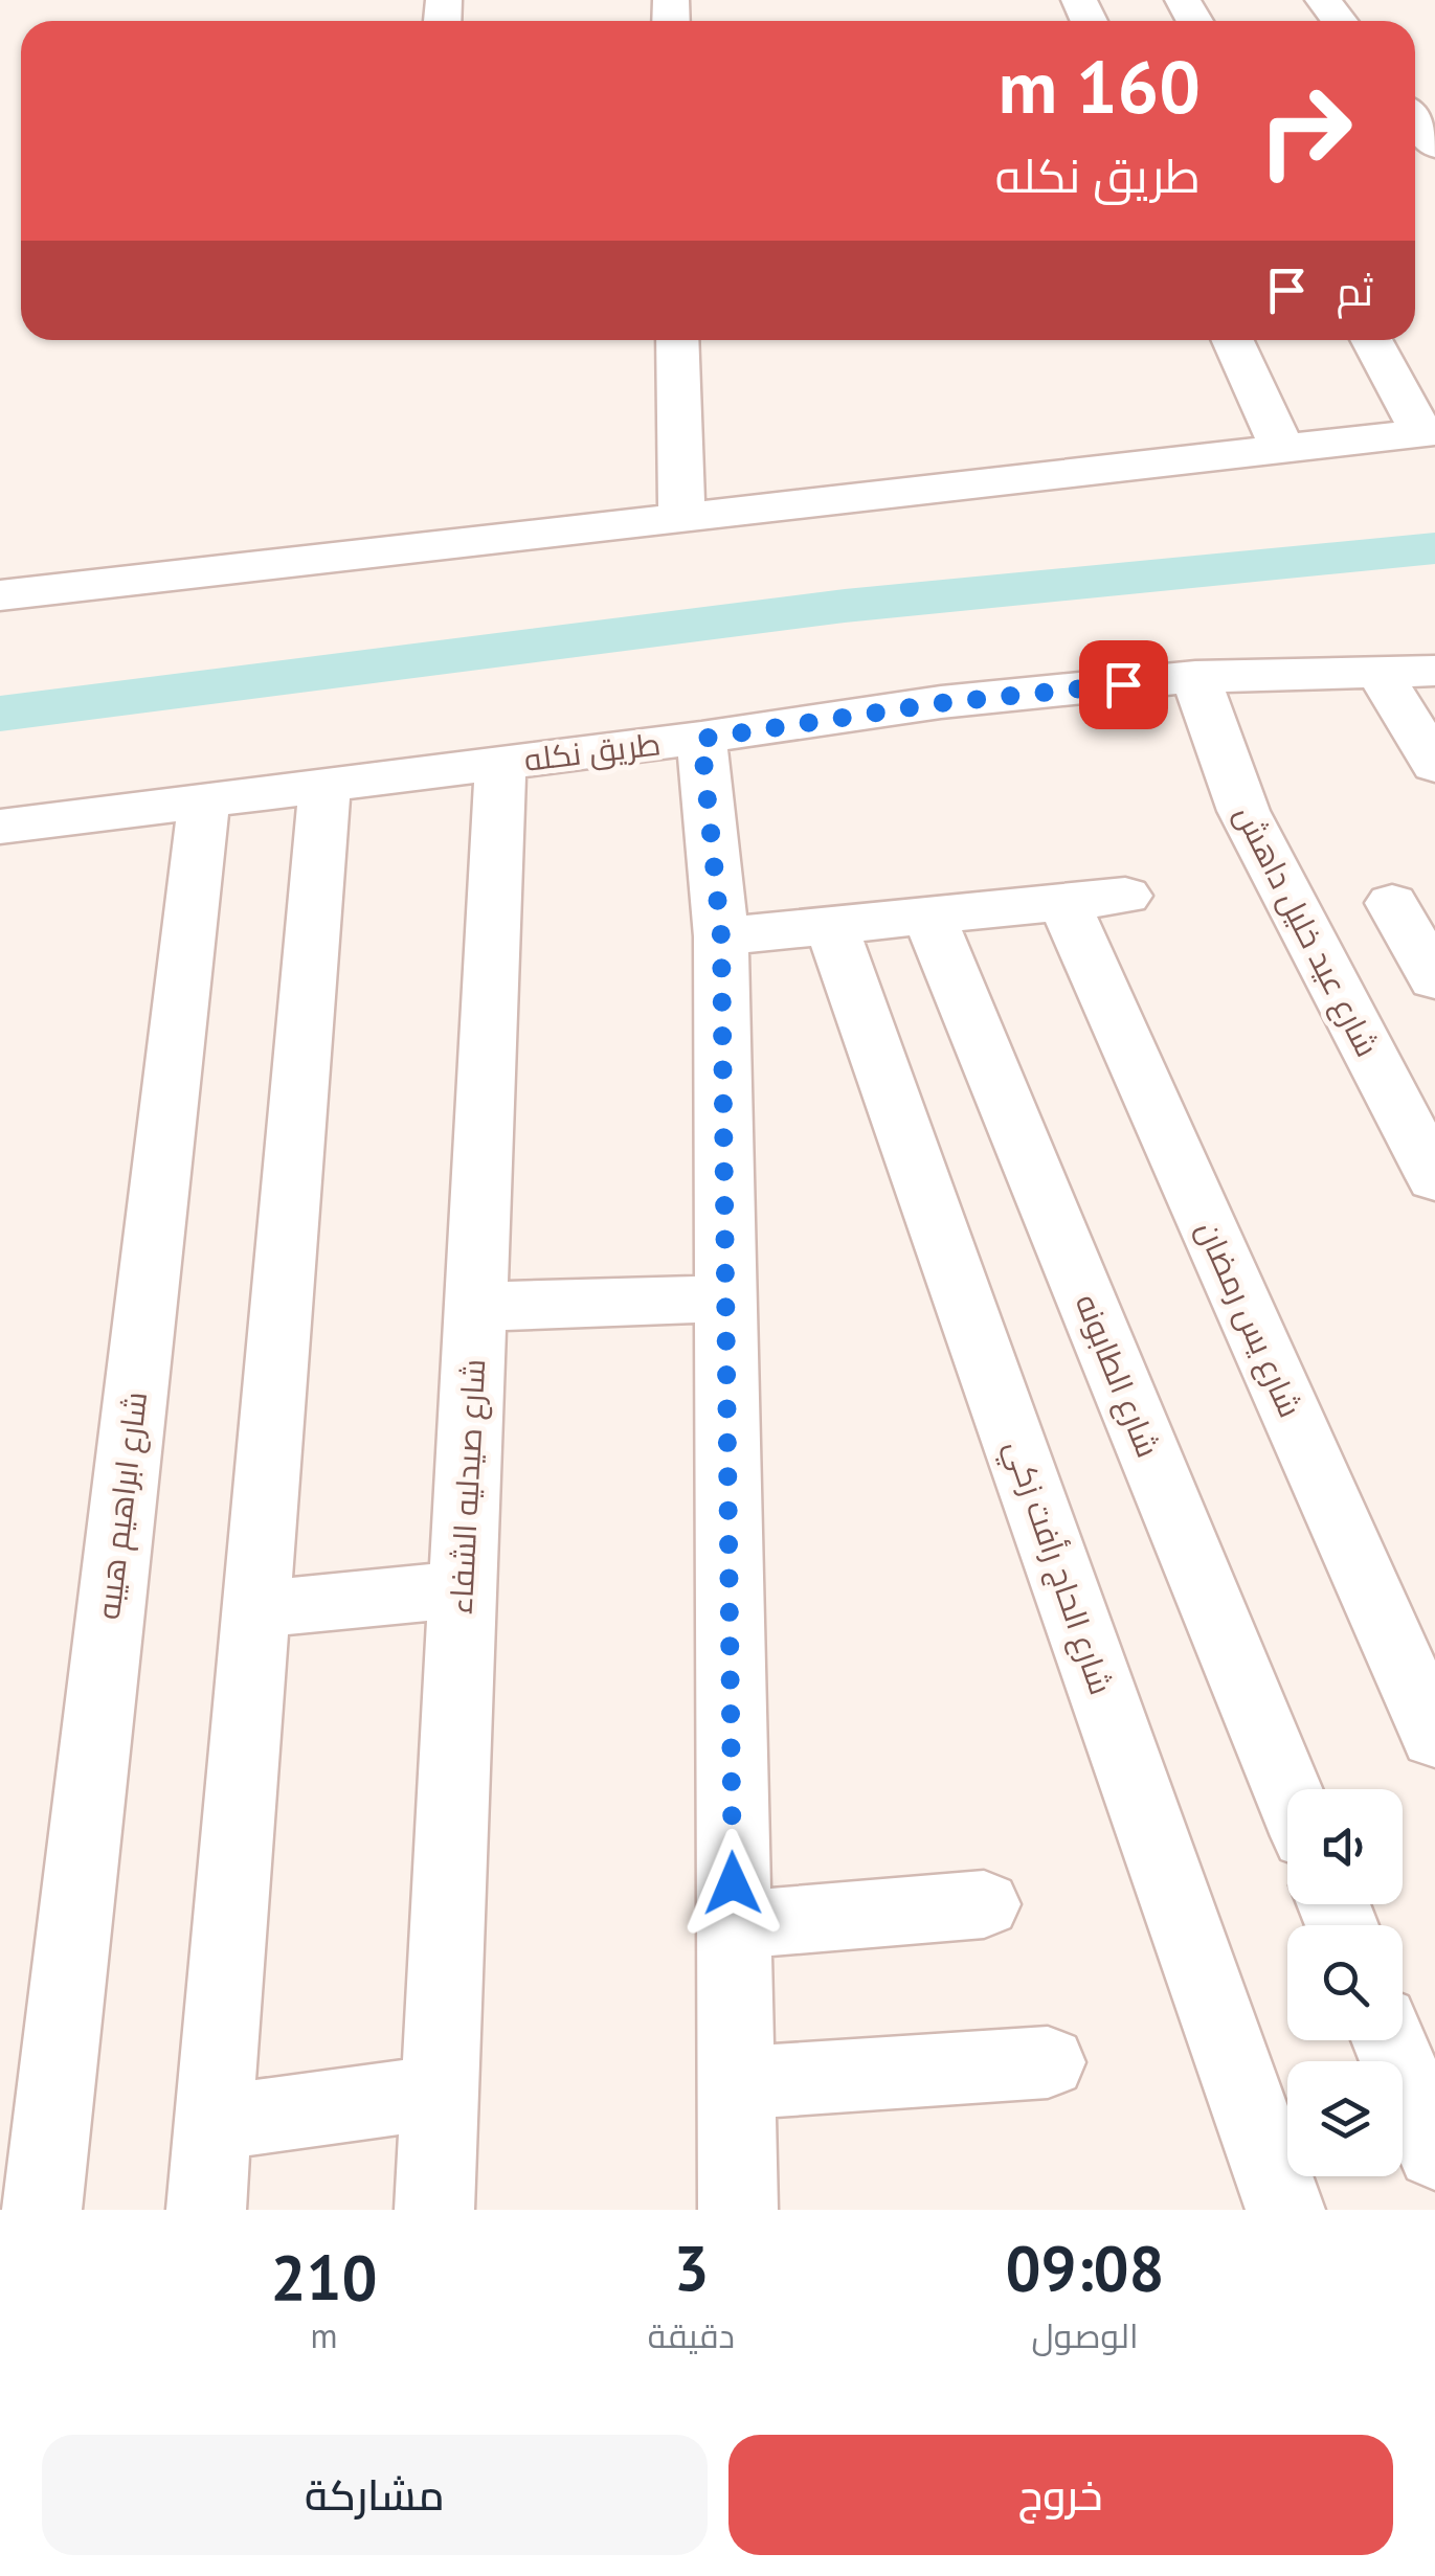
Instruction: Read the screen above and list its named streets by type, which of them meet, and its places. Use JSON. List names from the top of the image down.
{
  "streets": {
    "street": [
      "طريق نكله",
      "شارع عيد خليل داهش",
      "شارع يس رمضان",
      "شارع الطابونه",
      "شارع صيدليه الشفاء",
      "شارع ابراهيم هيبه",
      "شارع الحاج رأفت زكي"
    ]
  },
  "crossings": [
    ["طريق نكله", "شارع عيد خليل داهش"],
    ["طريق نكله", "شارع صيدليه الشفاء"],
    ["طريق نكله", "شارع ابراهيم هيبه"]
  ],
  "page": {
    "turn": ["160 m", "طريق نكله"],
    "then": "ثم",
    "eta": [
      "09:08",
      "الوصول",
      "3",
      "دقيقة",
      "210",
      "m"
    ],
    "buttons": ["خروج", "مشاركة"]
  }
}
